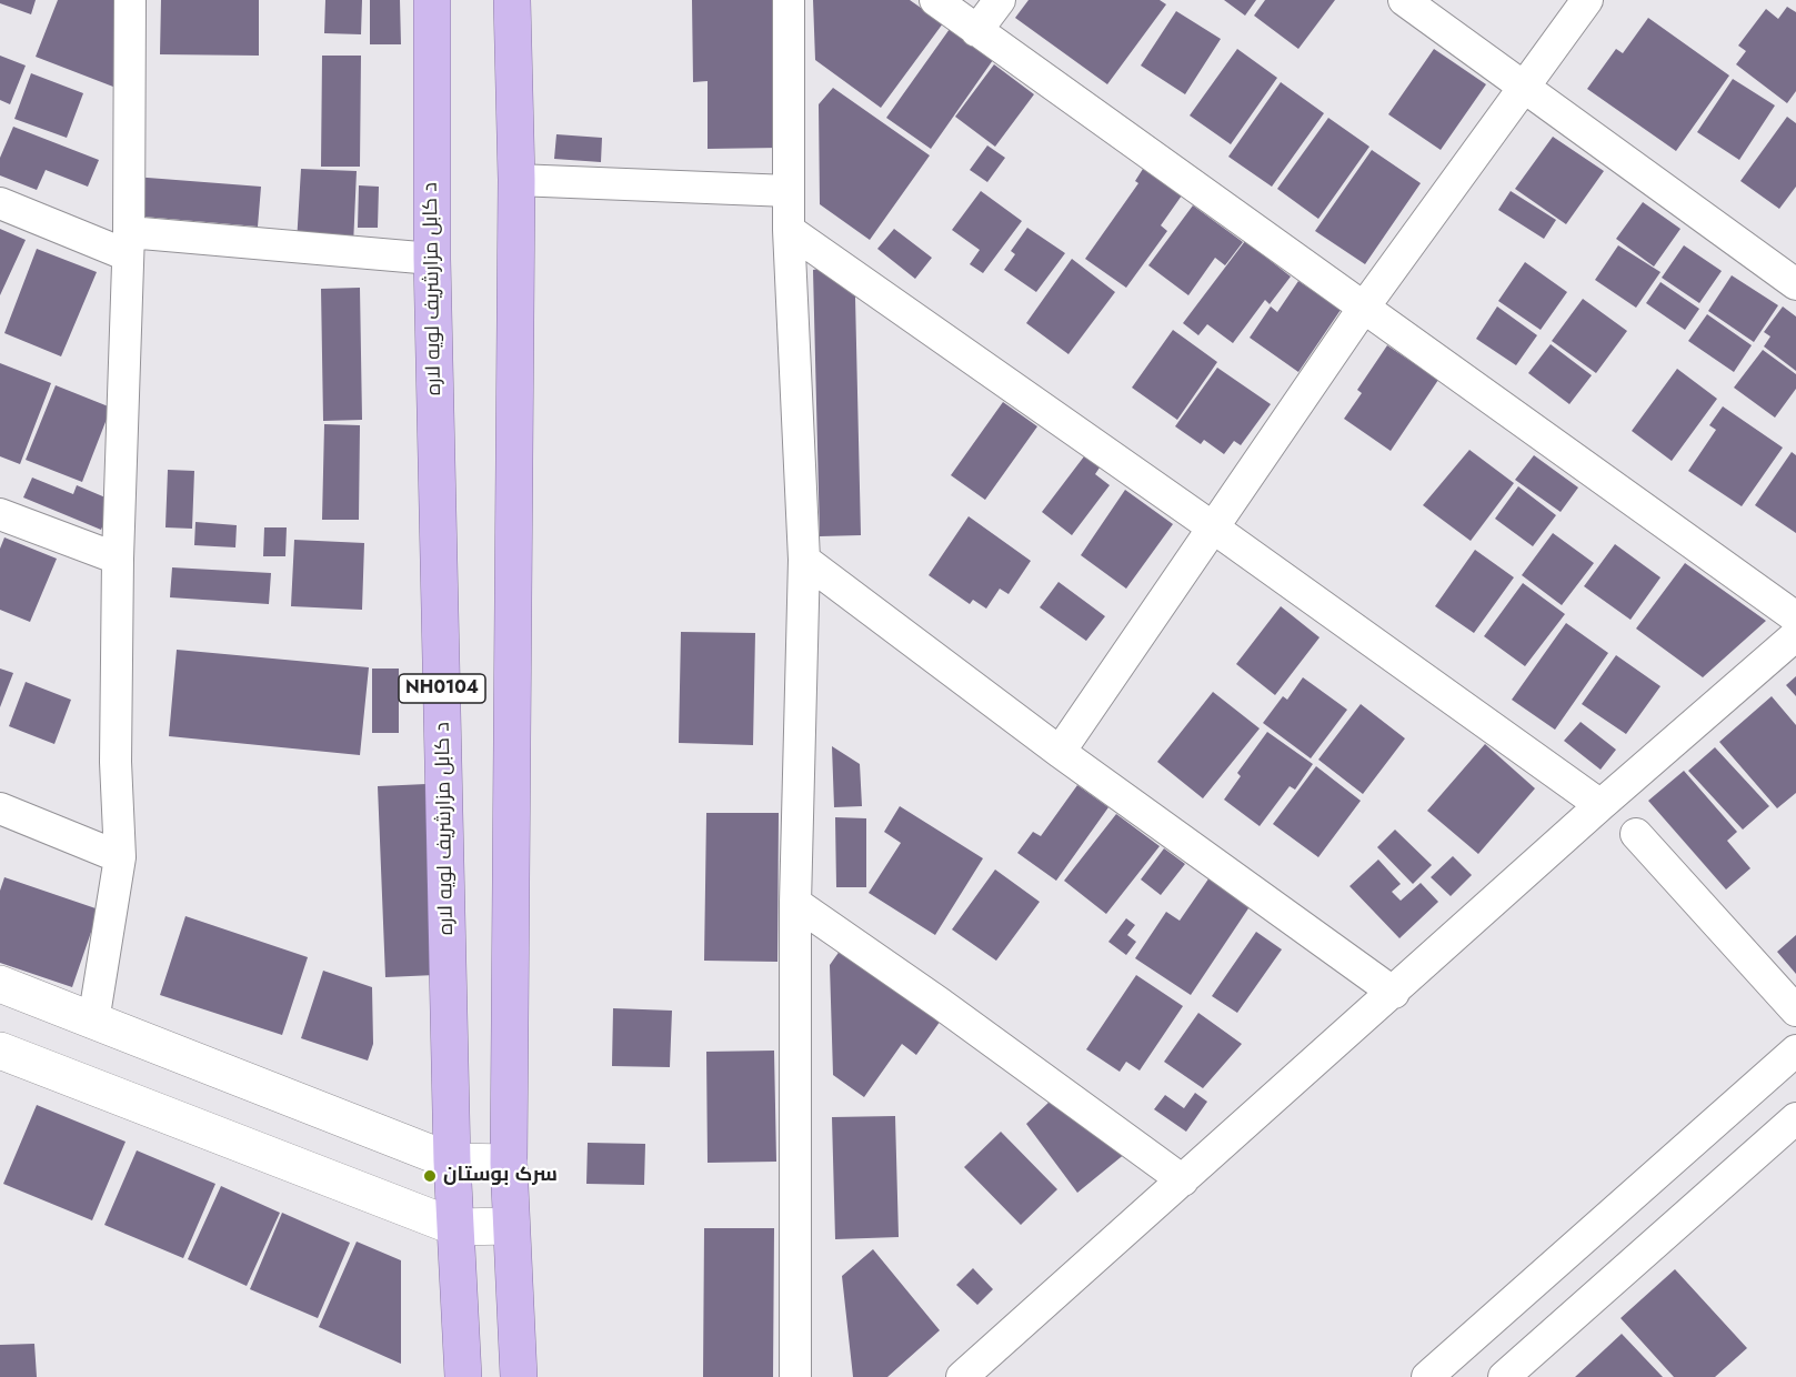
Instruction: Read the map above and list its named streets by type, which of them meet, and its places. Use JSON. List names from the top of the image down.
{
  "streets": {
    "highway": ["د کابل مزارشریف لویه لاره", "NH0104"]
  },
  "places": ["سرک بوستان"]
}
